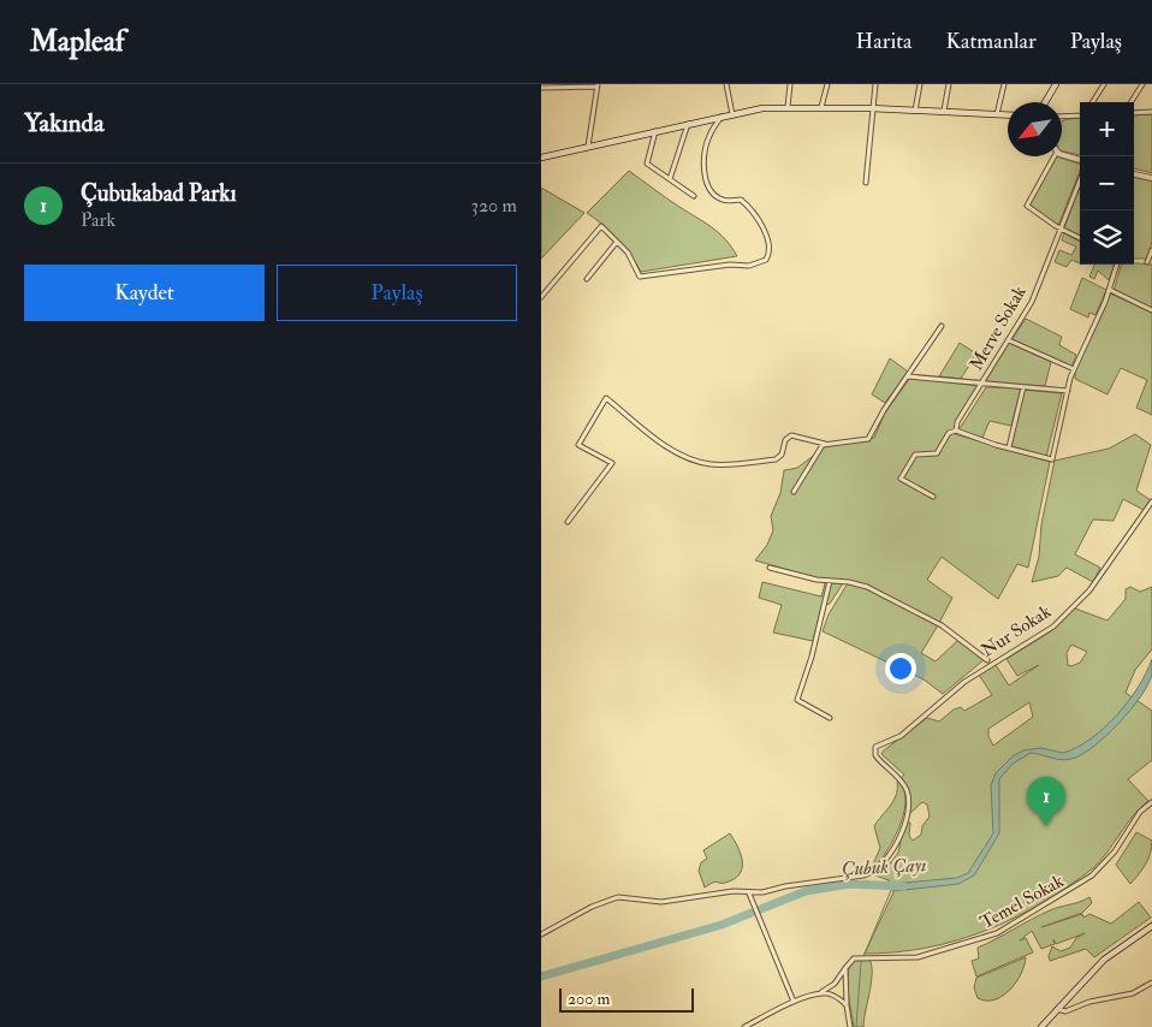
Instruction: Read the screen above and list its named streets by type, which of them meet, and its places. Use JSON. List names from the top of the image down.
{
  "streets": {
    "street": ["Merve Sokak", "Nur Sokak", "Temel Sokak"]
  },
  "water": ["Çubuk Çayı"],
  "scale_bar": "200 m",
  "north": "bottom left",
  "page": {
    "header": "Mapleaf",
    "nav": ["Harita", "Katmanlar", "Paylaş"],
    "heading": "Yakında",
    "map_buttons": ["+", "−"],
    "list": [
      {
        "mark": "1",
        "name": "Çubukabad Parkı",
        "note": "Park",
        "value": "320 m"
      }
    ],
    "buttons": ["Kaydet", "Paylaş"],
    "pins": "1",
    "scale": "200 m"
  }
}
